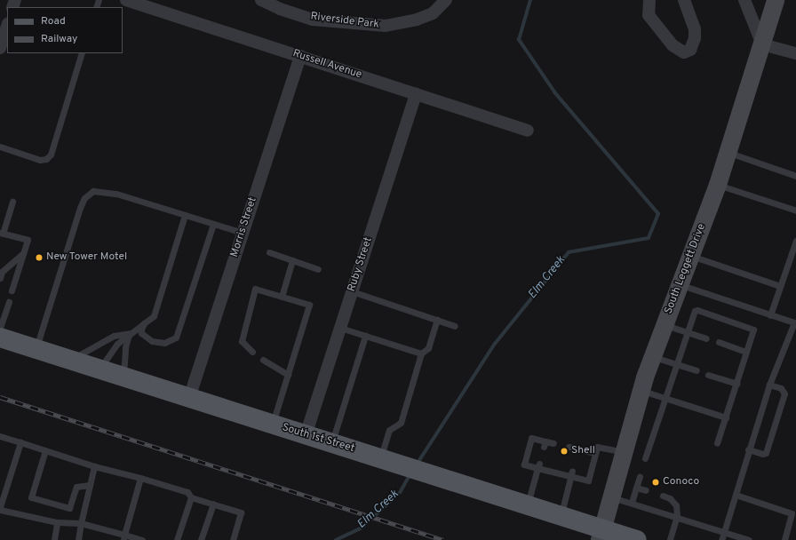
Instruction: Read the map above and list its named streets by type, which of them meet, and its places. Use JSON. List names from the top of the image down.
{
  "streets": {
    "main road": ["South 1st Street"],
    "street": [
      "Riverside Park",
      "Russell Avenue",
      "Morris Street",
      "Ruby Street",
      "South Leggett Drive"
    ]
  },
  "crossings": [
    ["Russell Avenue", "Morris Street"],
    ["Russell Avenue", "Ruby Street"],
    ["Morris Street", "South 1st Street"],
    ["Ruby Street", "South 1st Street"],
    ["South Leggett Drive", "South 1st Street"]
  ],
  "water": ["Elm Creek"],
  "places": ["New Tower Motel", "Shell", "Conoco"],
  "legend": ["Road", "Railway"]
}
